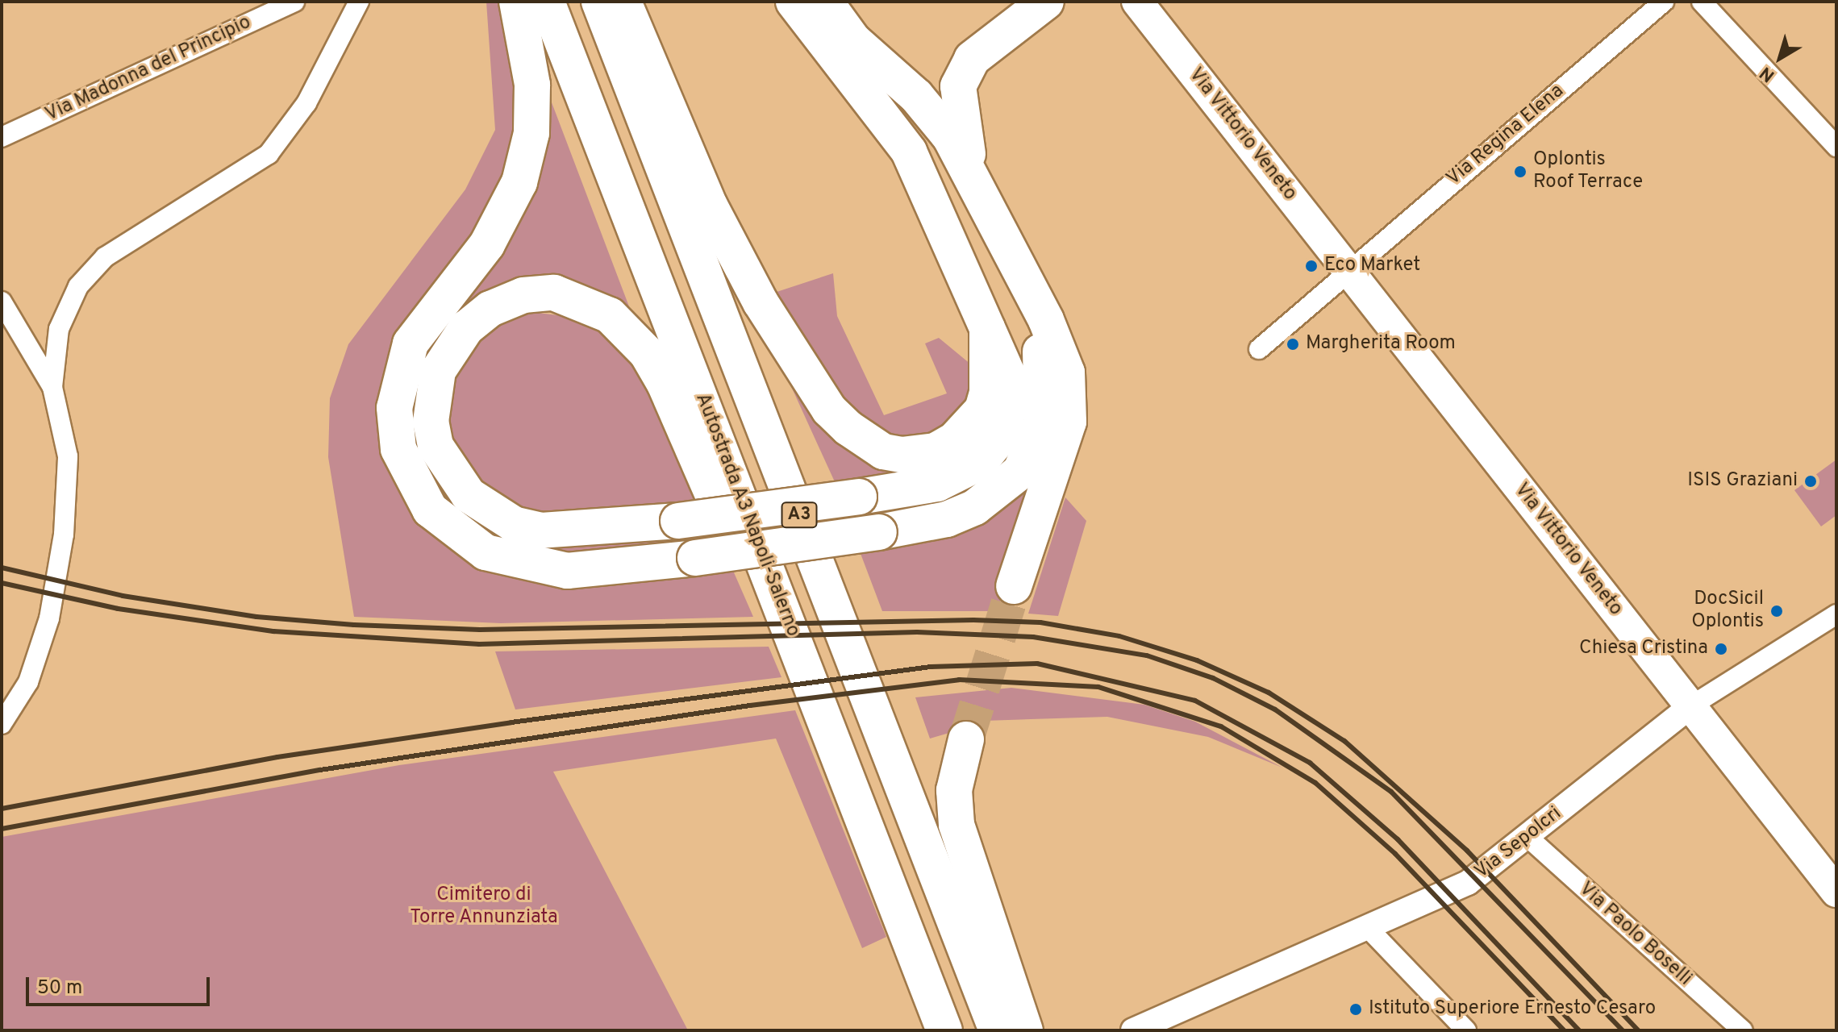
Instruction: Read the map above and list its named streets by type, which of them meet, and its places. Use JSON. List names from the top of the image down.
{
  "streets": {
    "highway": ["Autostrada A3 Napoli-Salerno", "A3"],
    "main road": ["Via Vittorio Veneto"],
    "street": [
      "Via Madonna del Principio",
      "Via Regina Elena",
      "Via Sepolcri",
      "Via Paolo Boselli"
    ]
  },
  "crossings": [
    ["Via Vittorio Veneto", "Via Regina Elena"],
    ["Via Vittorio Veneto", "Via Sepolcri"],
    ["Via Sepolcri", "Via Paolo Boselli"]
  ],
  "parks": ["Cimitero di Torre Annunziata"],
  "places": [
    "Oplontis Roof Terrace",
    "Eco Market",
    "Margherita Room",
    "ISIS Graziani",
    "DocSicil Oplontis",
    "Chiesa Cristina",
    "Istituto Superiore Ernesto Cesaro"
  ],
  "scale_bar": "50 m",
  "north": "bottom left"
}
